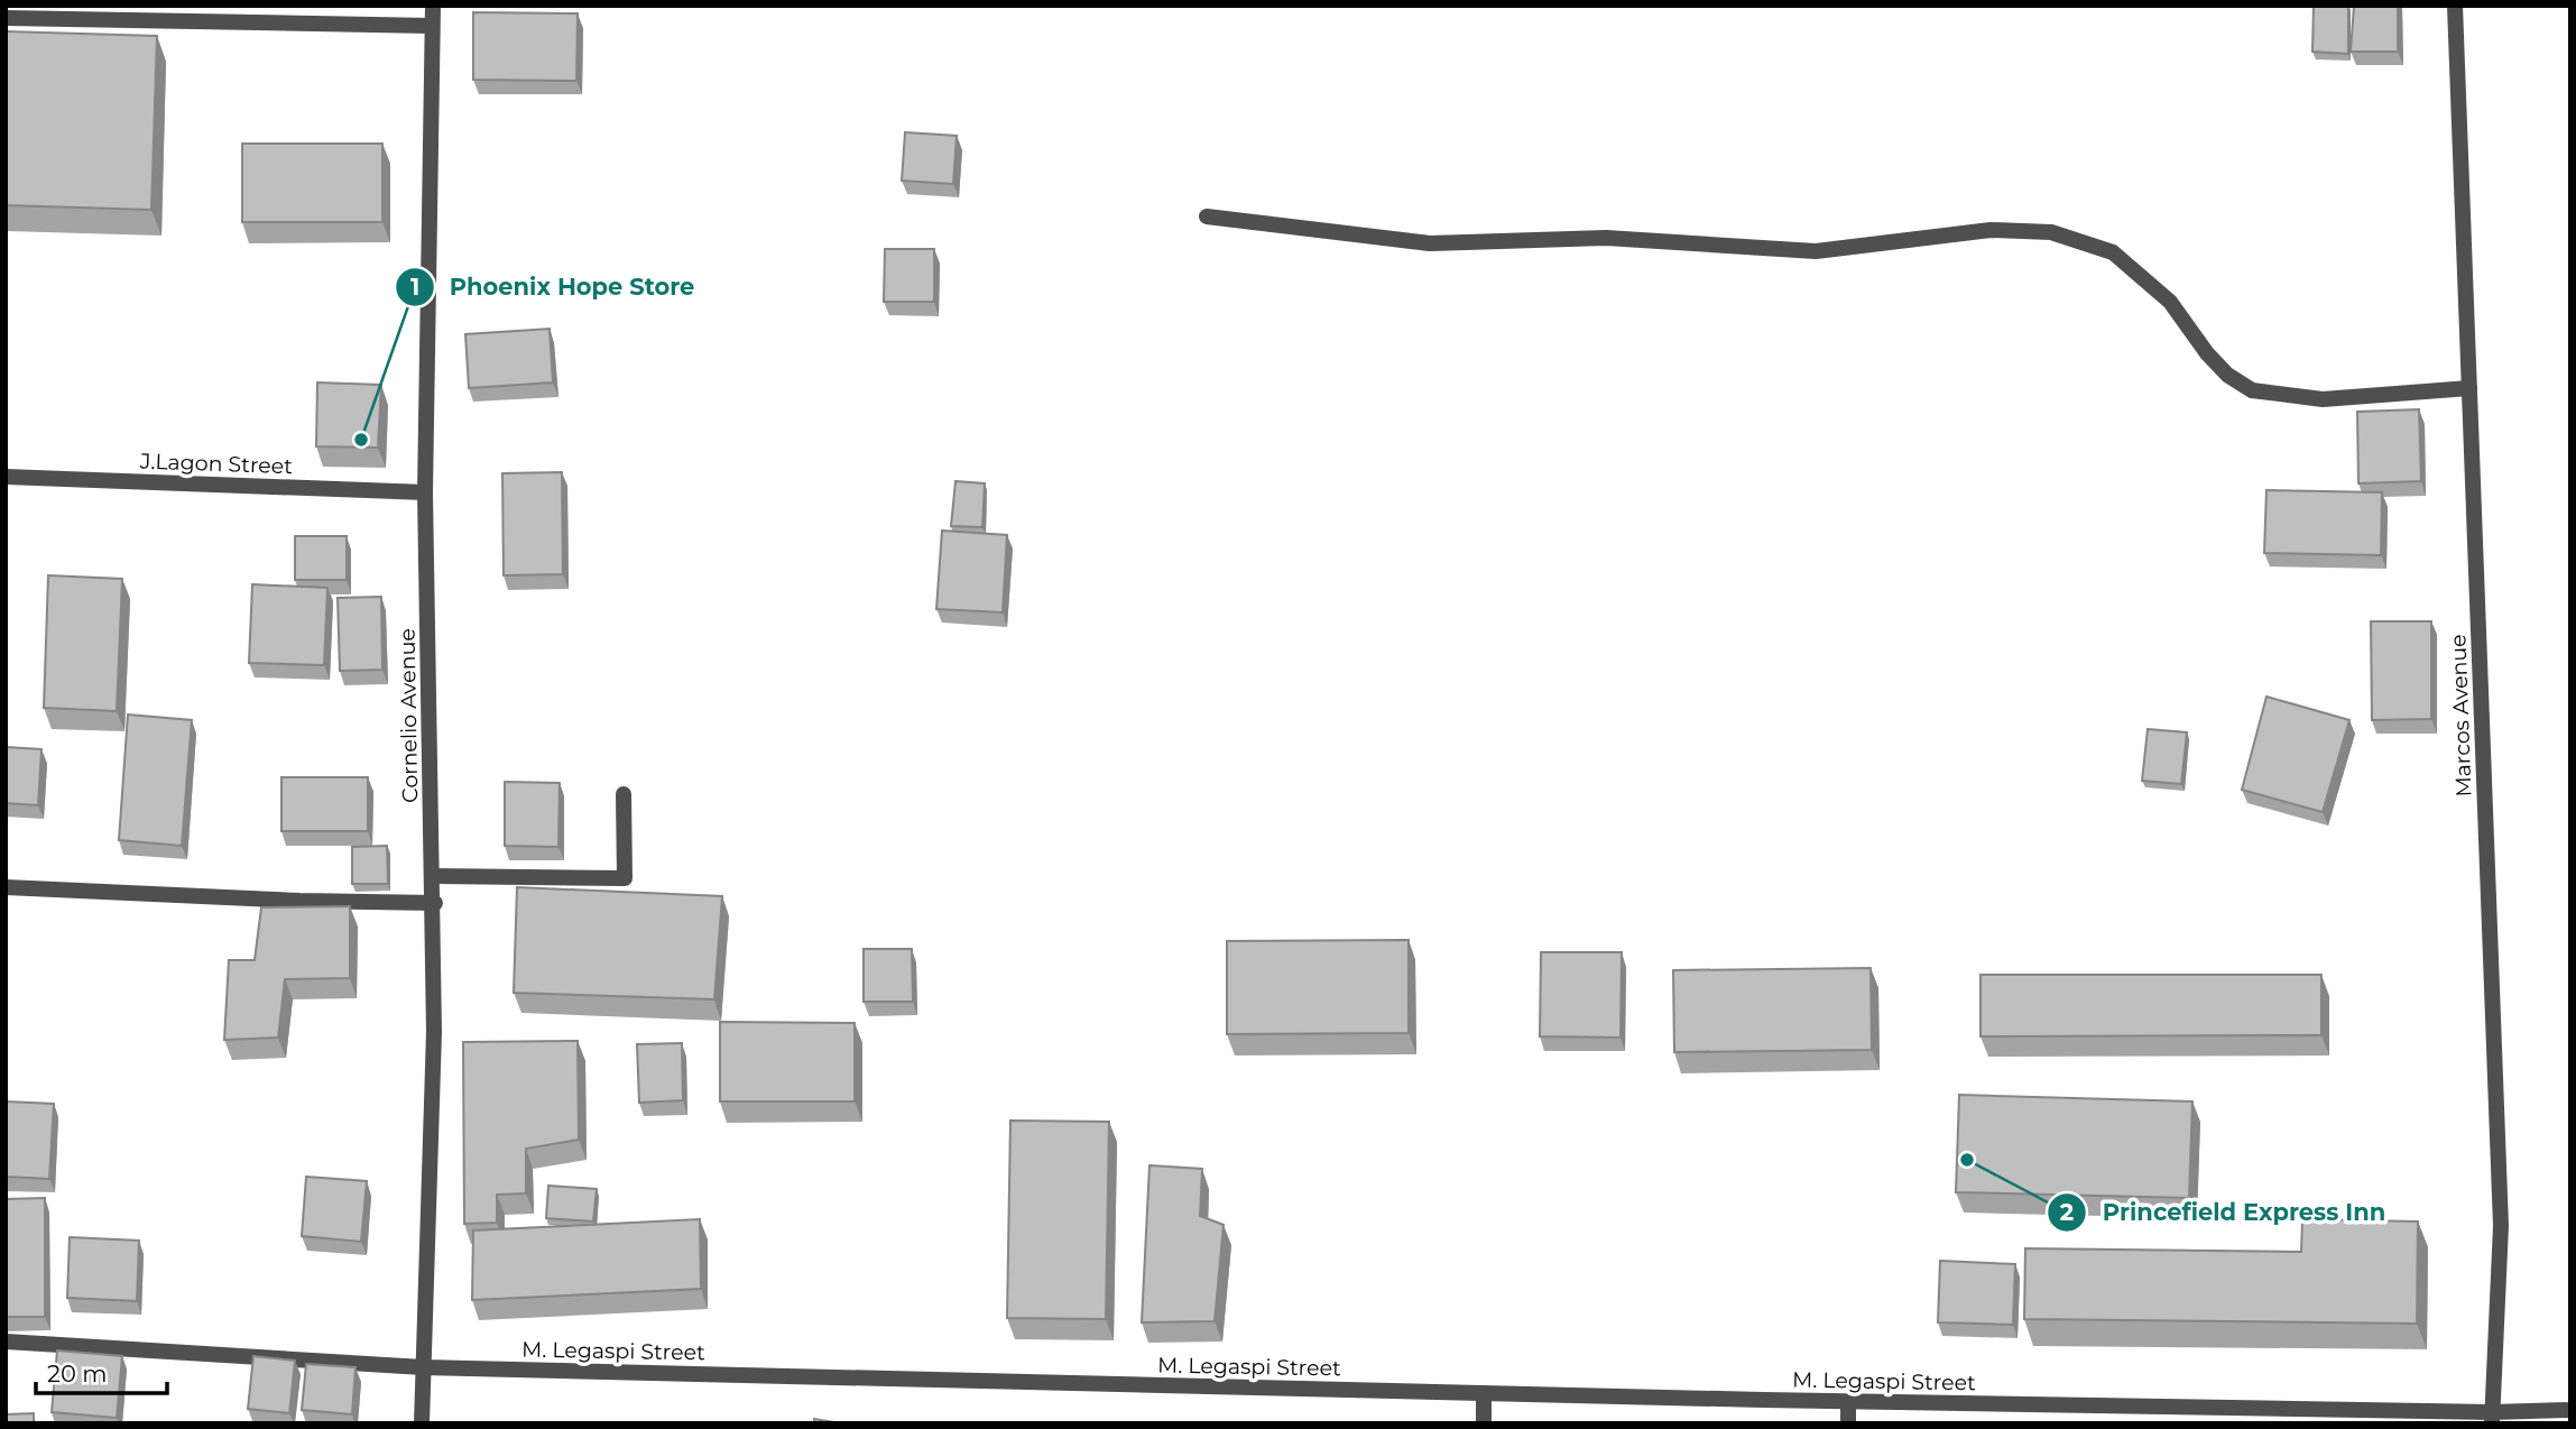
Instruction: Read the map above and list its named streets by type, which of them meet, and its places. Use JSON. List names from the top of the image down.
{
  "streets": {
    "street": [
      "J.Lagon Street",
      "Cornelio Avenue",
      "Marcos Avenue",
      "M. Legaspi Street"
    ]
  },
  "crossings": [
    ["J.Lagon Street", "Cornelio Avenue"],
    ["Cornelio Avenue", "M. Legaspi Street"],
    ["Marcos Avenue", "M. Legaspi Street"]
  ],
  "places": ["Phoenix Hope Store", "Princefield Express Inn"],
  "scale_bar": "20 m"
}
